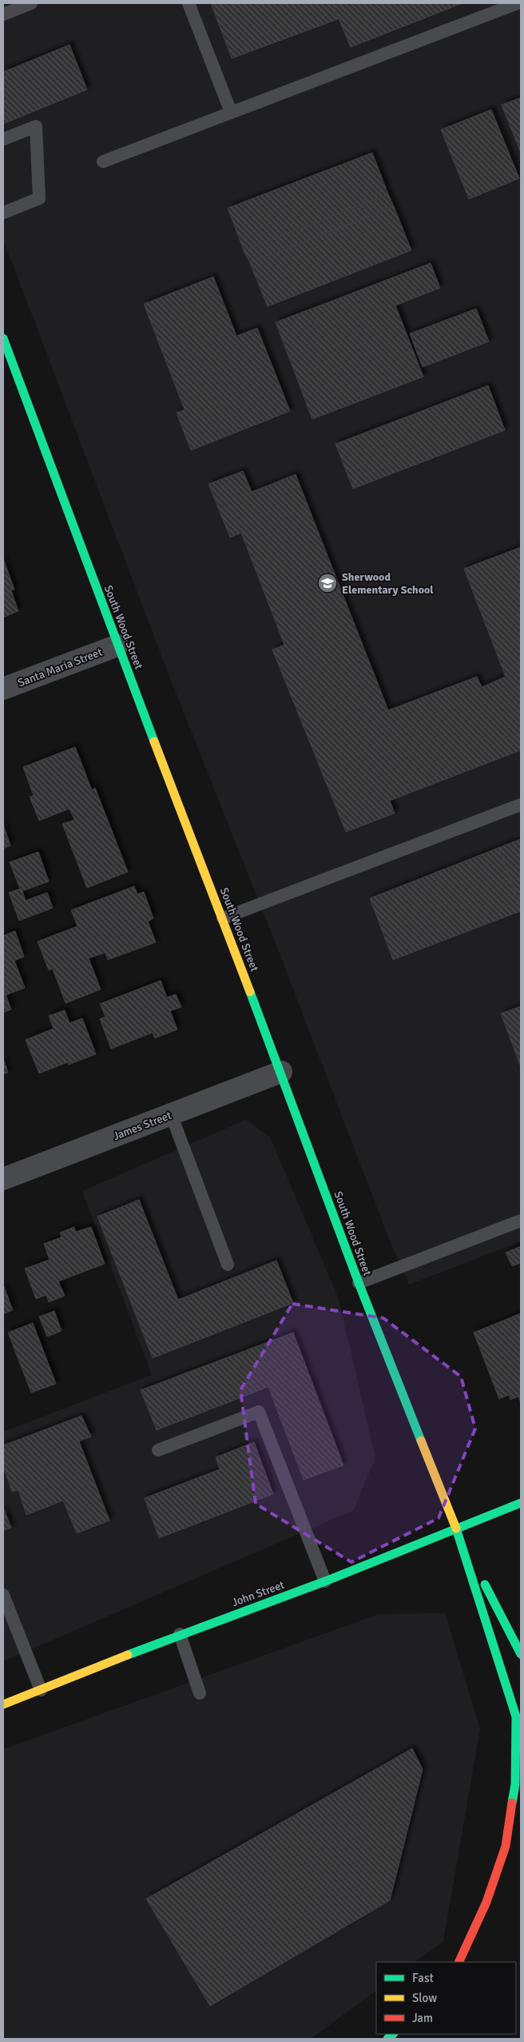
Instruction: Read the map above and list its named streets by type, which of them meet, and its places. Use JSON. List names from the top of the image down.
{
  "streets": {
    "main road": ["South Wood Street", "John Street"],
    "street": ["Santa Maria Street", "James Street"]
  },
  "crossings": [
    ["South Wood Street", "Santa Maria Street"],
    ["South Wood Street", "James Street"],
    ["South Wood Street", "John Street"]
  ],
  "places": {
    "school or university": ["Sherwood Elementary School"]
  },
  "legend": ["Fast", "Slow", "Jam"]
}
